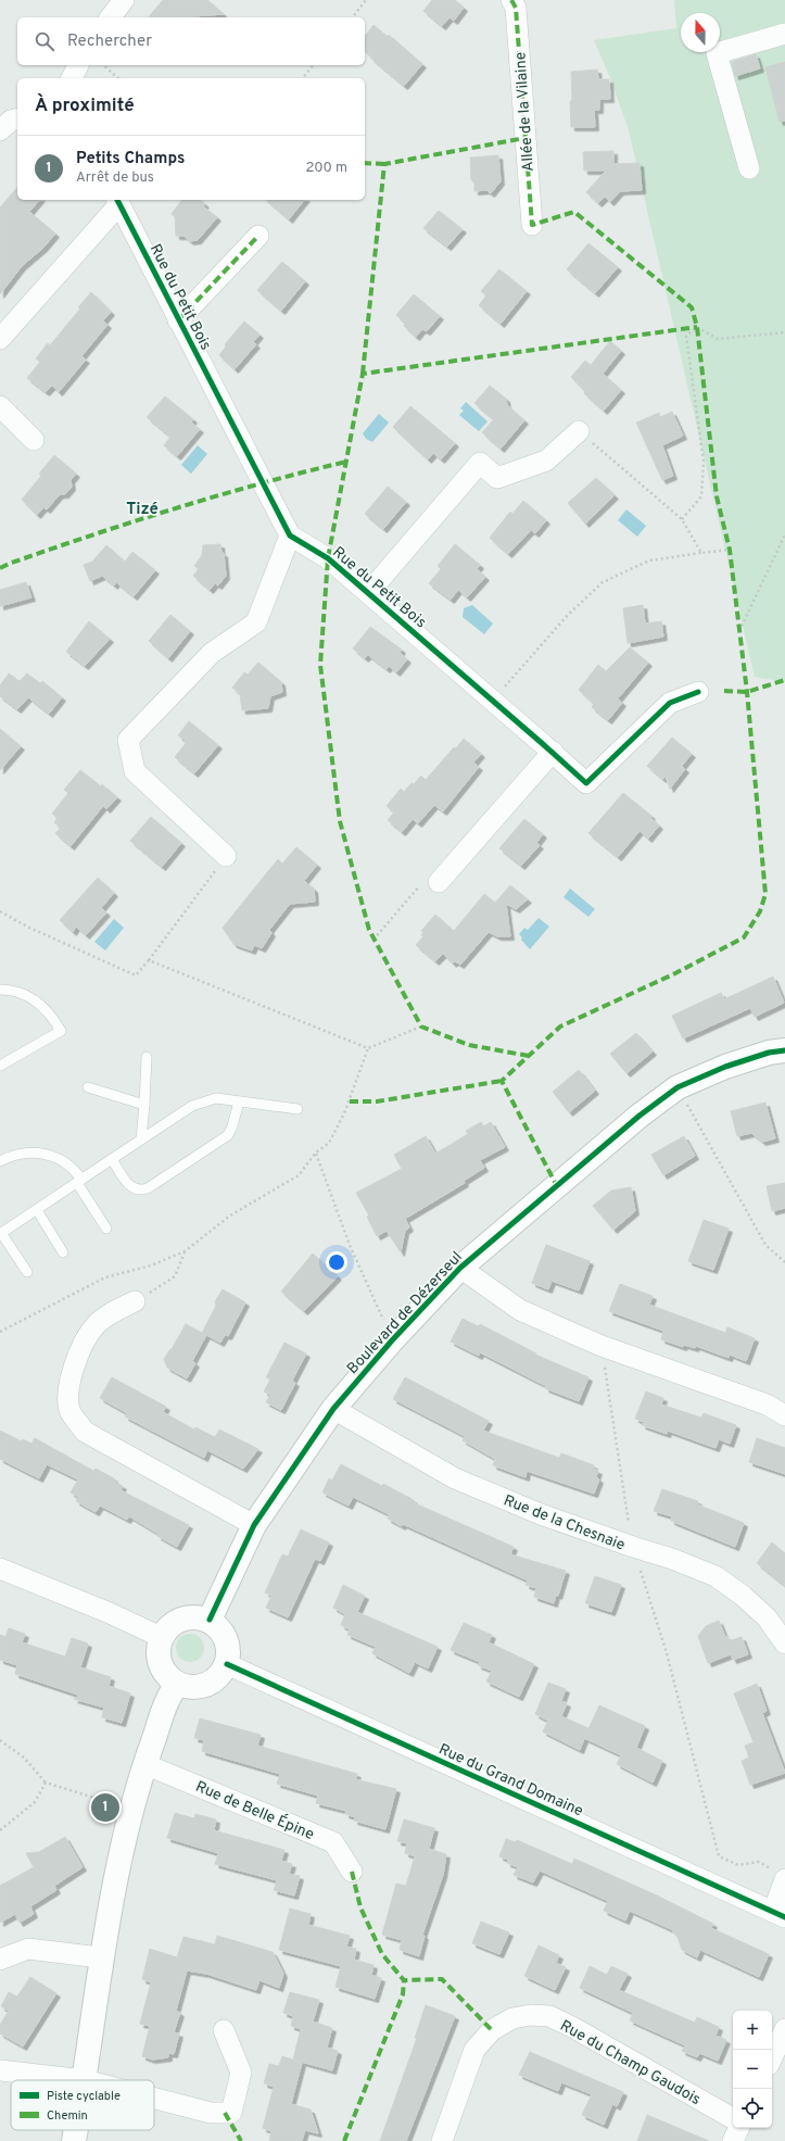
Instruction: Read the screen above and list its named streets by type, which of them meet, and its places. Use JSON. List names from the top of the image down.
{
  "streets": {
    "street": [
      "Allée de la Vilaine",
      "Rue du Petit Bois",
      "Boulevard de Dézerseul",
      "Rue de la Chesnaie",
      "Rue du Grand Domaine",
      "Rue de Belle Épine",
      "Rue du Champ Gaudois"
    ]
  },
  "crossings": [
    ["Boulevard de Dézerseul", "Rue de la Chesnaie"],
    ["Boulevard de Dézerseul", "Rue du Grand Domaine"]
  ],
  "districts": ["Tizé"],
  "legend": ["Piste cyclable", "Chemin"],
  "north": "top",
  "page": {
    "search": "Rechercher",
    "heading": "À proximité",
    "list": [
      {
        "mark": "1",
        "name": "Petits Champs",
        "note": "Arrêt de bus",
        "value": "200 m"
      }
    ],
    "pins": "1",
    "map_buttons": ["+", "−"]
  }
}
